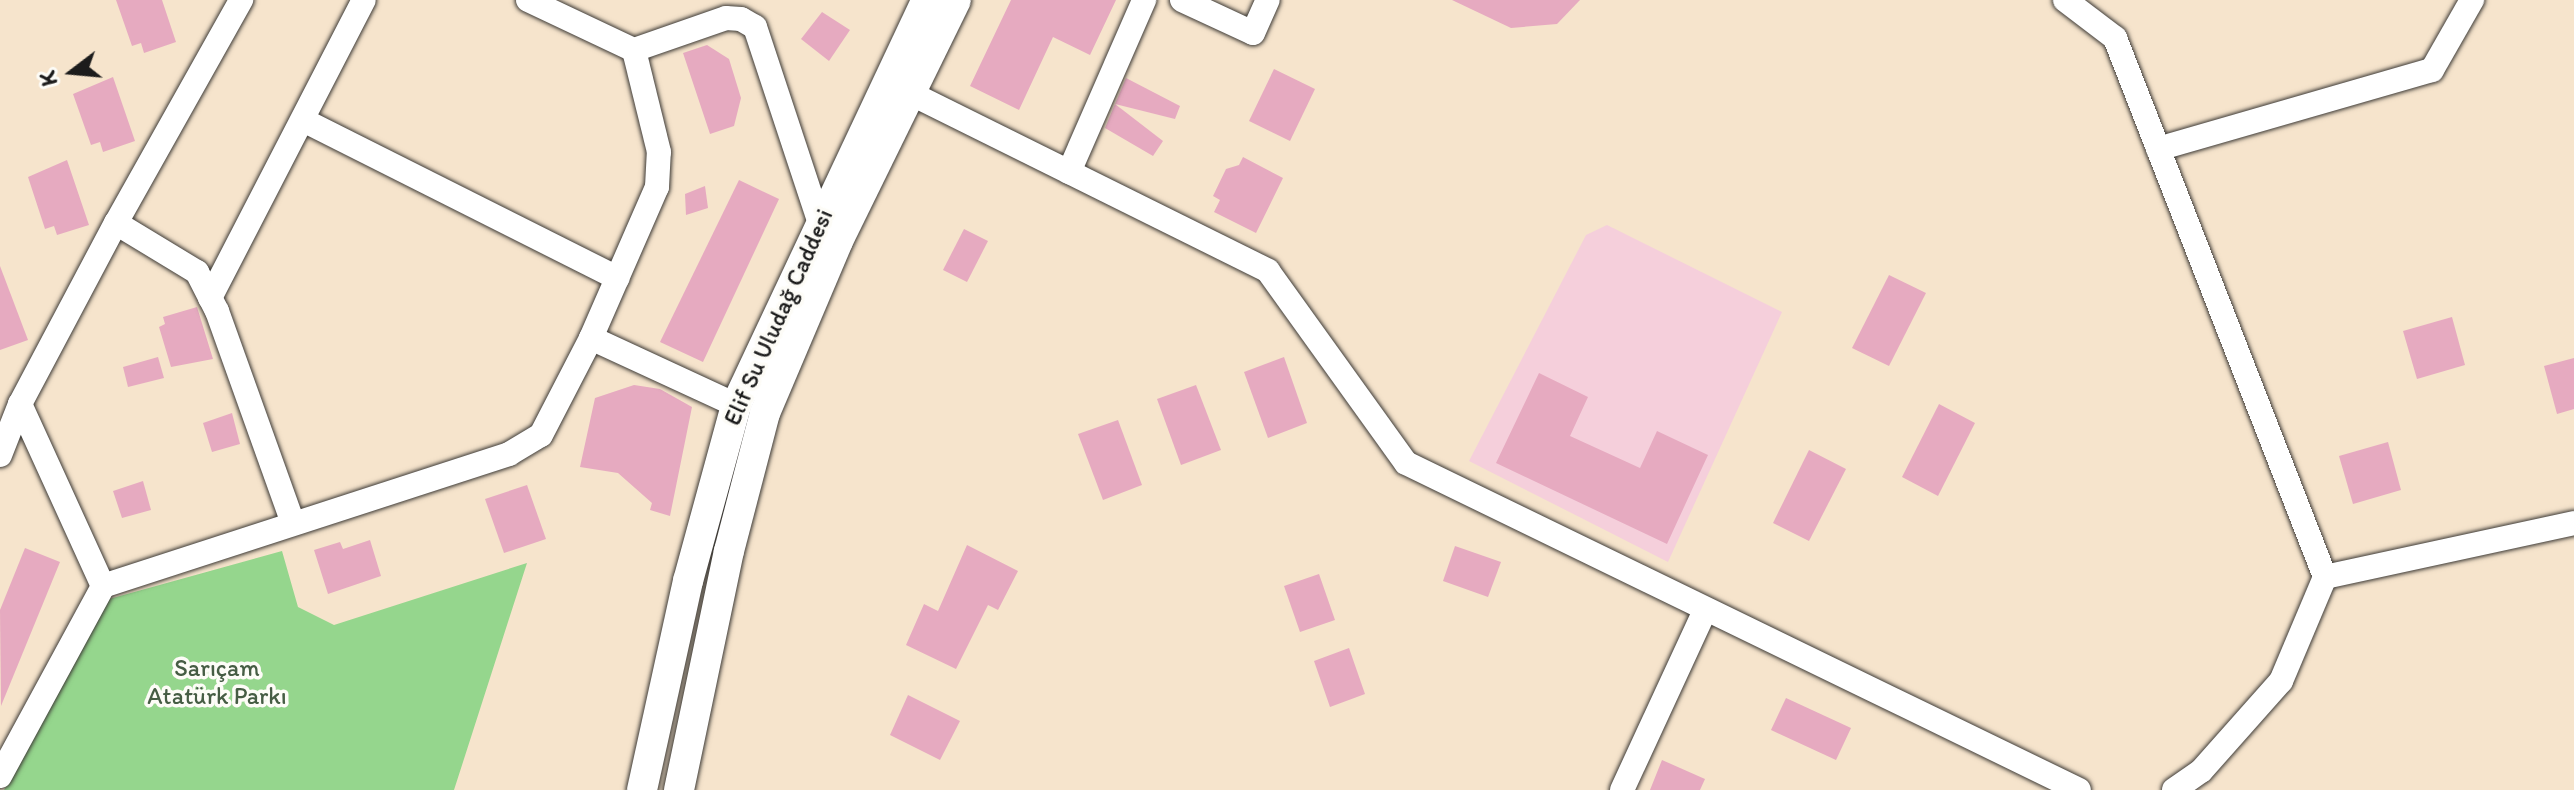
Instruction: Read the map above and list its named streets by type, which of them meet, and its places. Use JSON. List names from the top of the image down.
{
  "streets": {
    "main road": ["Elif Su Uludağ Caddesi"]
  },
  "parks": ["Sarıçam Atatürk Parkı"],
  "north": "left"
}
